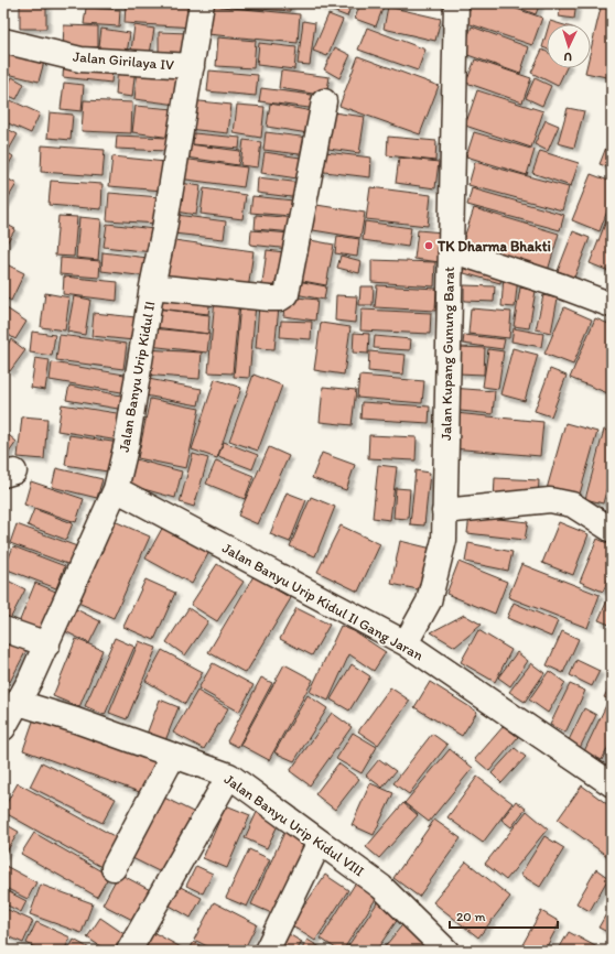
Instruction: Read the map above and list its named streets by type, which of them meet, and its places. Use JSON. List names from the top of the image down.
{
  "streets": {
    "street": [
      "Jalan Girilaya IV",
      "Jalan Kupang Gunung Barat",
      "Jalan Banyu Urip Kidul II",
      "Jalan Banyu Urip Kidul II Gang Jaran",
      "Jalan Banyu Urip Kidul VIII"
    ]
  },
  "crossings": [
    ["Jalan Girilaya IV", "Jalan Banyu Urip Kidul II"],
    ["Jalan Kupang Gunung Barat", "Jalan Banyu Urip Kidul II Gang Jaran"],
    ["Jalan Banyu Urip Kidul II", "Jalan Banyu Urip Kidul II Gang Jaran"],
    ["Jalan Banyu Urip Kidul II", "Jalan Banyu Urip Kidul VIII"]
  ],
  "places": ["TK Dharma Bhakti"],
  "scale_bar": "20 m",
  "north": "bottom"
}
